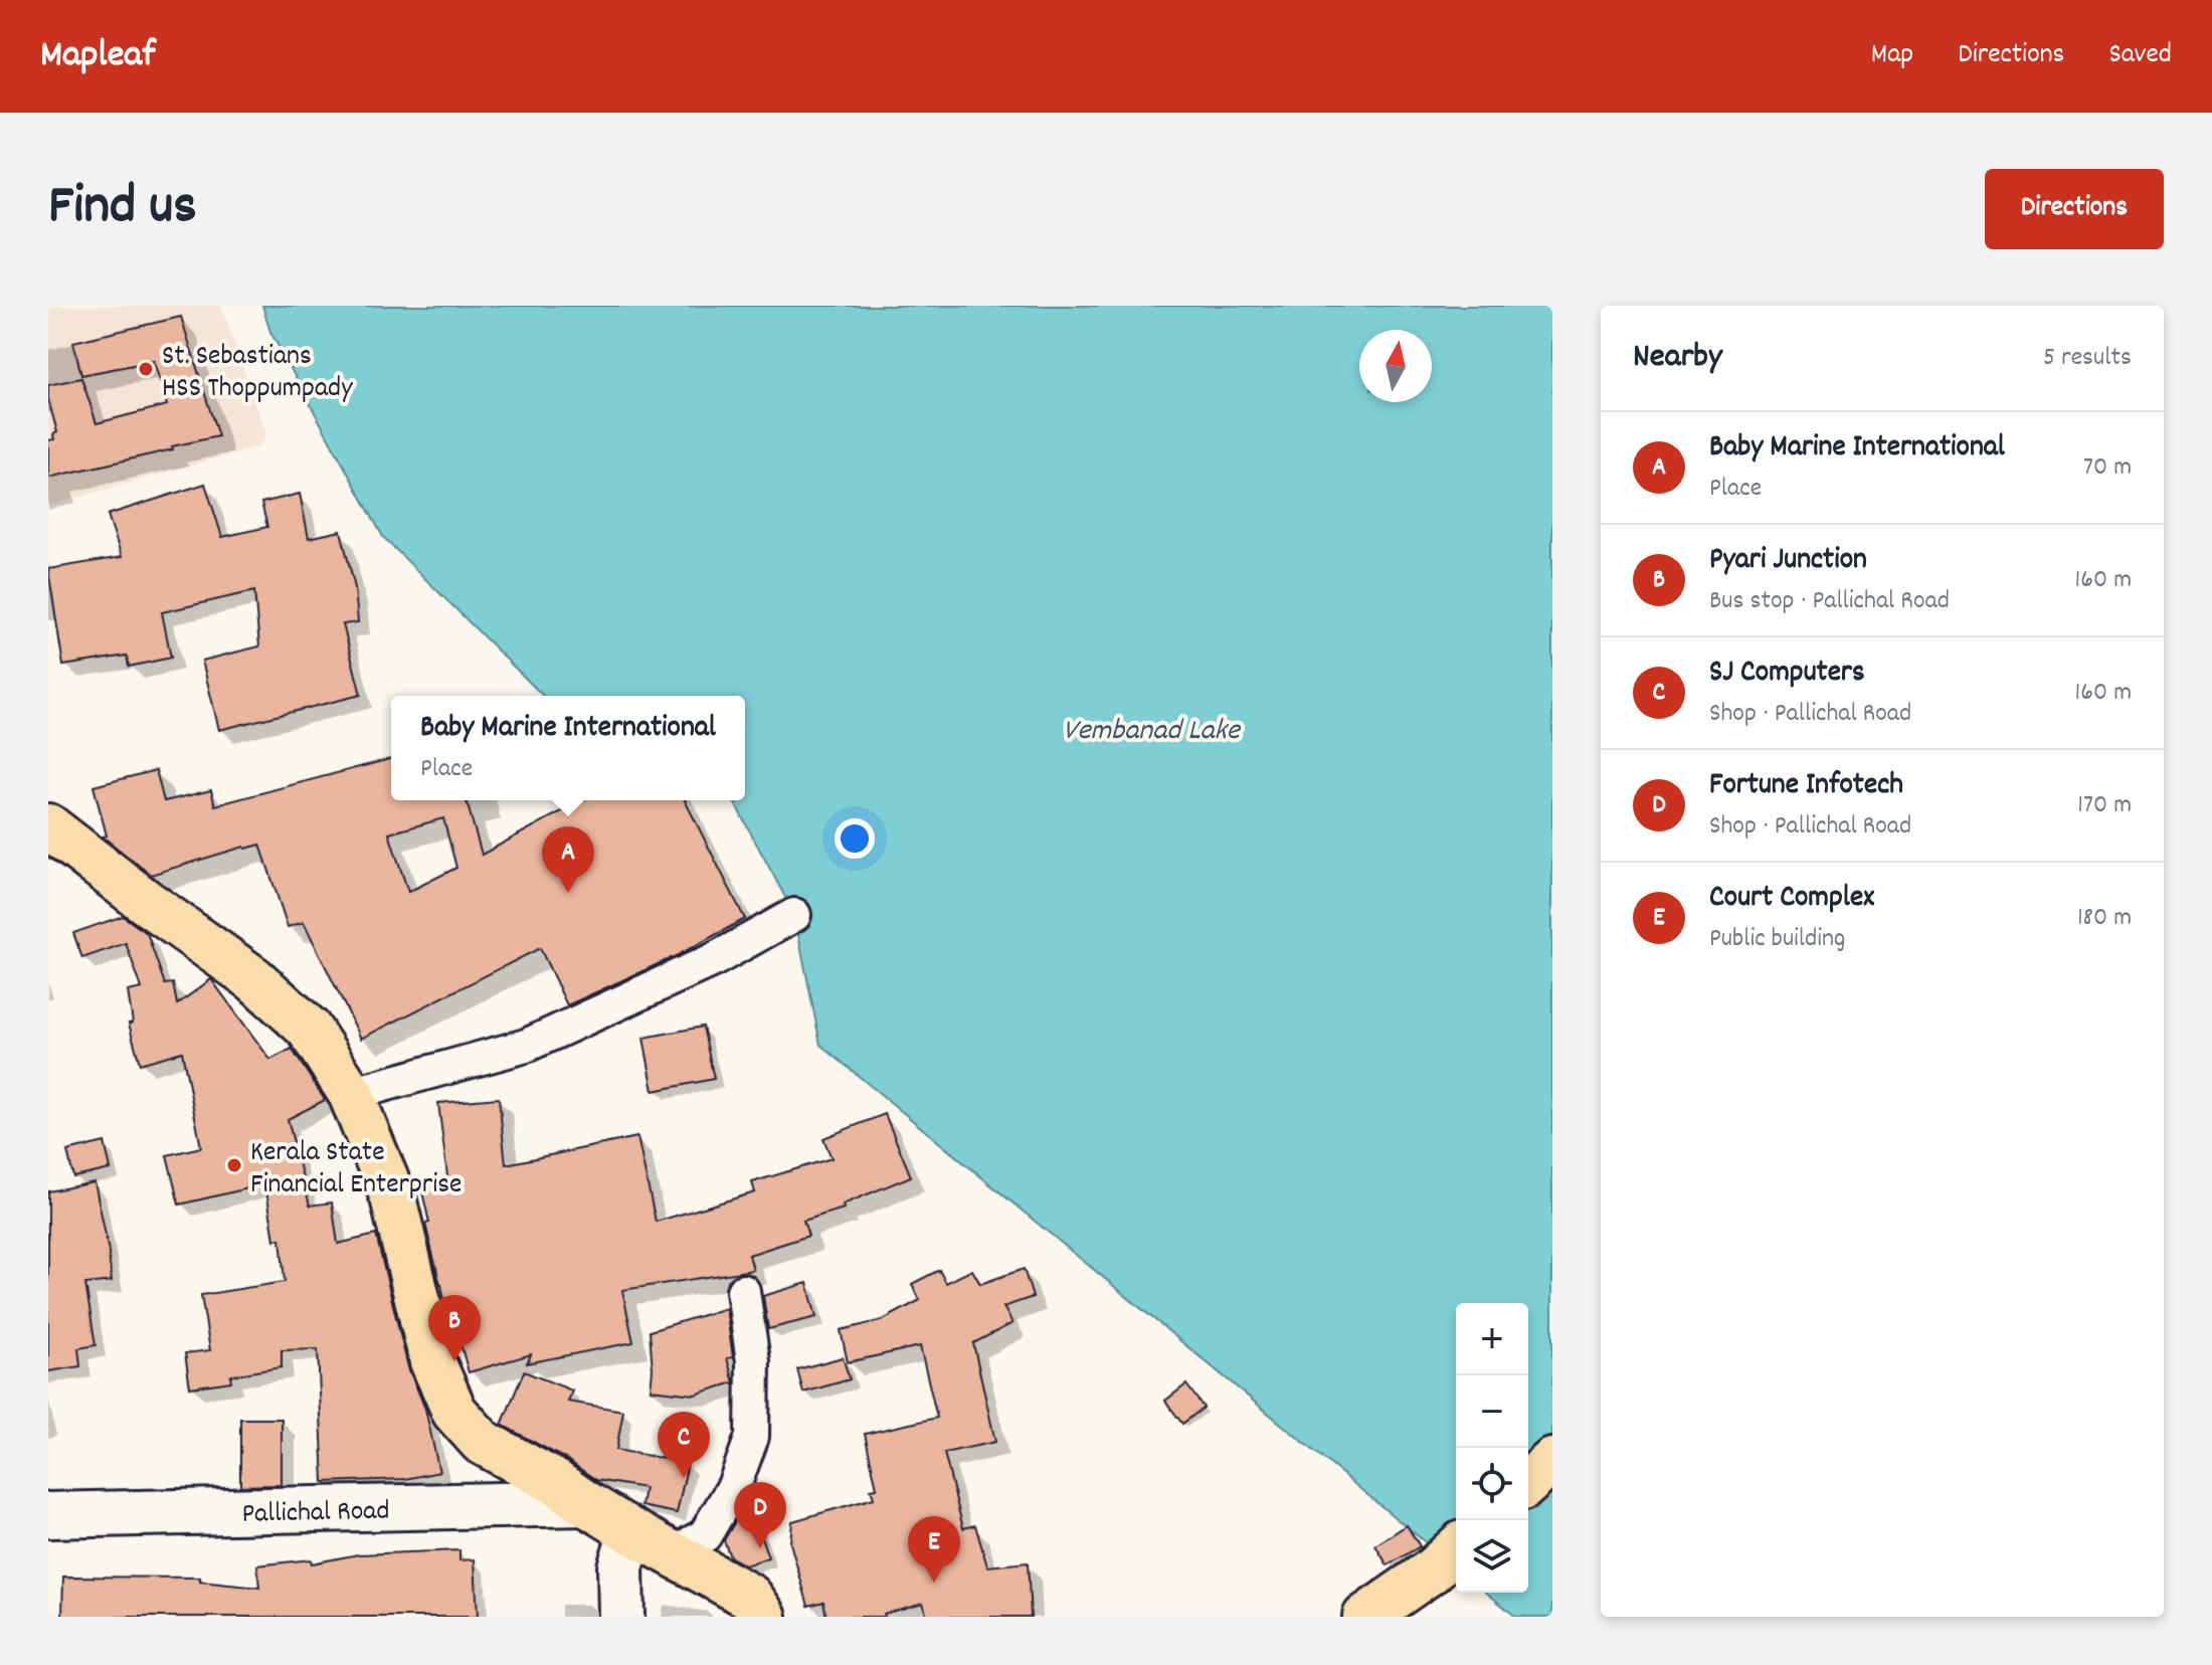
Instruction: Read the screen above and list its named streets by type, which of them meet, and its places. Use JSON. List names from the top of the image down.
{
  "streets": {
    "main road": ["Pallichal Road"]
  },
  "water": ["Vembanad Lake"],
  "places": ["St. Sebastians HSS Thoppumpady", "Kerala State Financial Enterprise"],
  "north": "top",
  "page": {
    "header": "Mapleaf",
    "nav": ["Map", "Directions", "Saved"],
    "title": "Find us",
    "buttons": "Directions",
    "heading": ["Nearby", "5 results"],
    "list": [
      {
        "mark": "A",
        "name": "Baby Marine International",
        "note": "Place",
        "value": "70 m"
      },
      {
        "mark": "B",
        "name": "Pyari Junction",
        "note": "Bus stop · Pallichal Road",
        "value": "160 m"
      },
      {
        "mark": "C",
        "name": "SJ Computers",
        "note": "Shop · Pallichal Road",
        "value": "160 m"
      },
      {
        "mark": "D",
        "name": "Fortune Infotech",
        "note": "Shop · Pallichal Road",
        "value": "170 m"
      },
      {
        "mark": "E",
        "name": "Court Complex",
        "note": "Public building",
        "value": "180 m"
      }
    ],
    "popup": ["Baby Marine International", "Place"],
    "pins": [
      "A",
      "B",
      "C",
      "D",
      "E"
    ],
    "map_buttons": ["+", "−"]
  }
}
